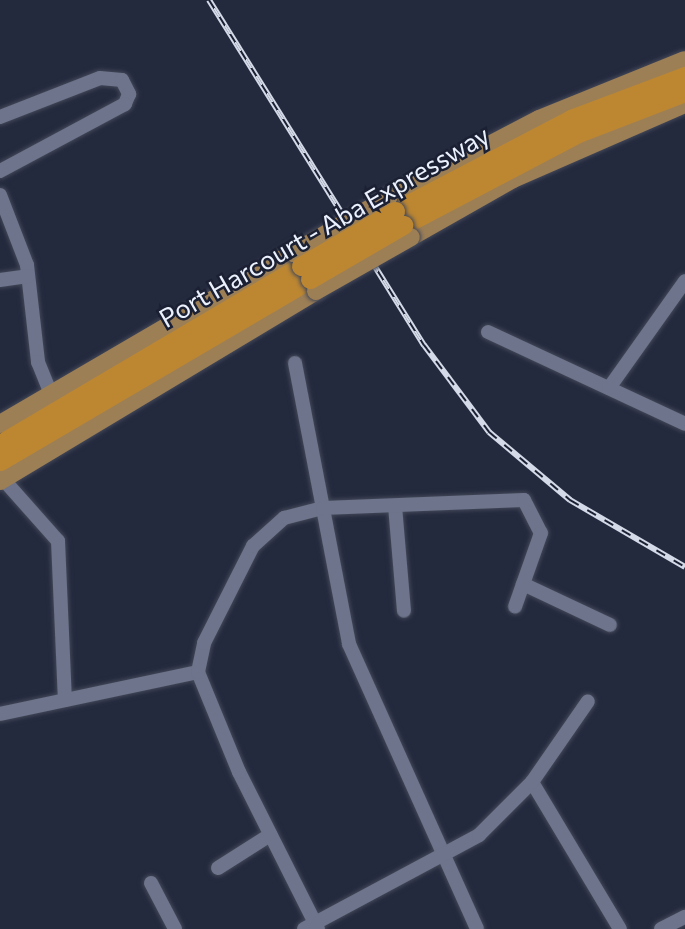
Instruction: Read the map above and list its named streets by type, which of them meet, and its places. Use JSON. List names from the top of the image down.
{
  "streets": {
    "highway": ["Port Harcourt - Aba Expressway"]
  }
}
